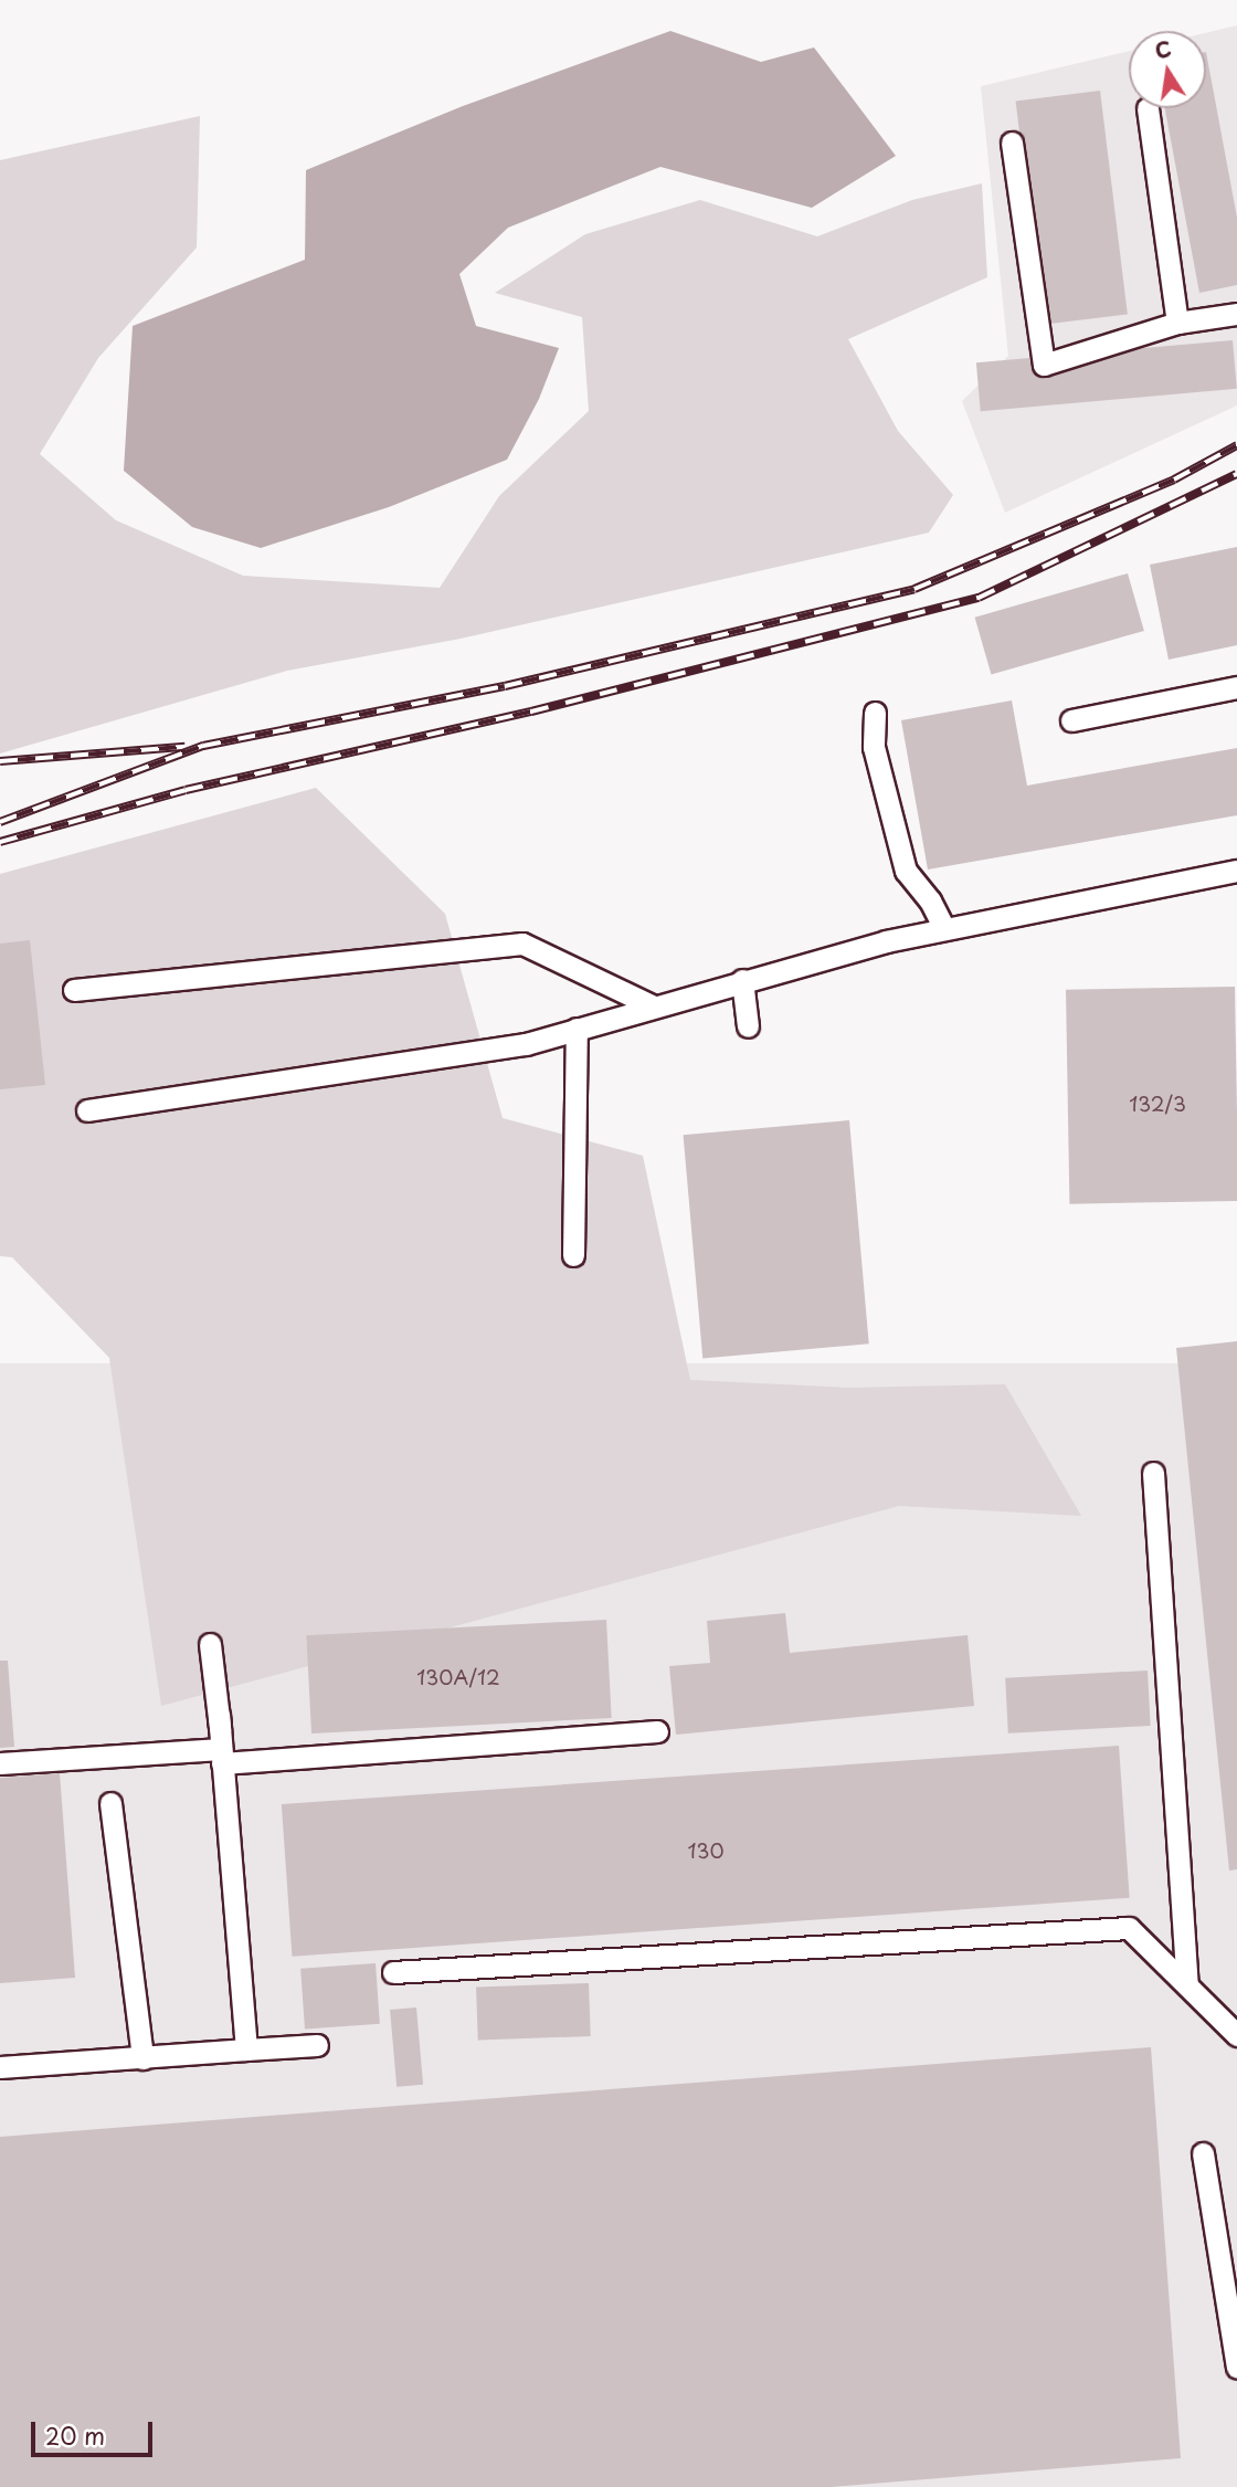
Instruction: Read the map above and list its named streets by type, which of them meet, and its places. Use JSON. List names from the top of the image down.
{
  "house_numbers": ["132/3", "130А/12", "130"],
  "scale_bar": "20 m",
  "north": "top"
}
